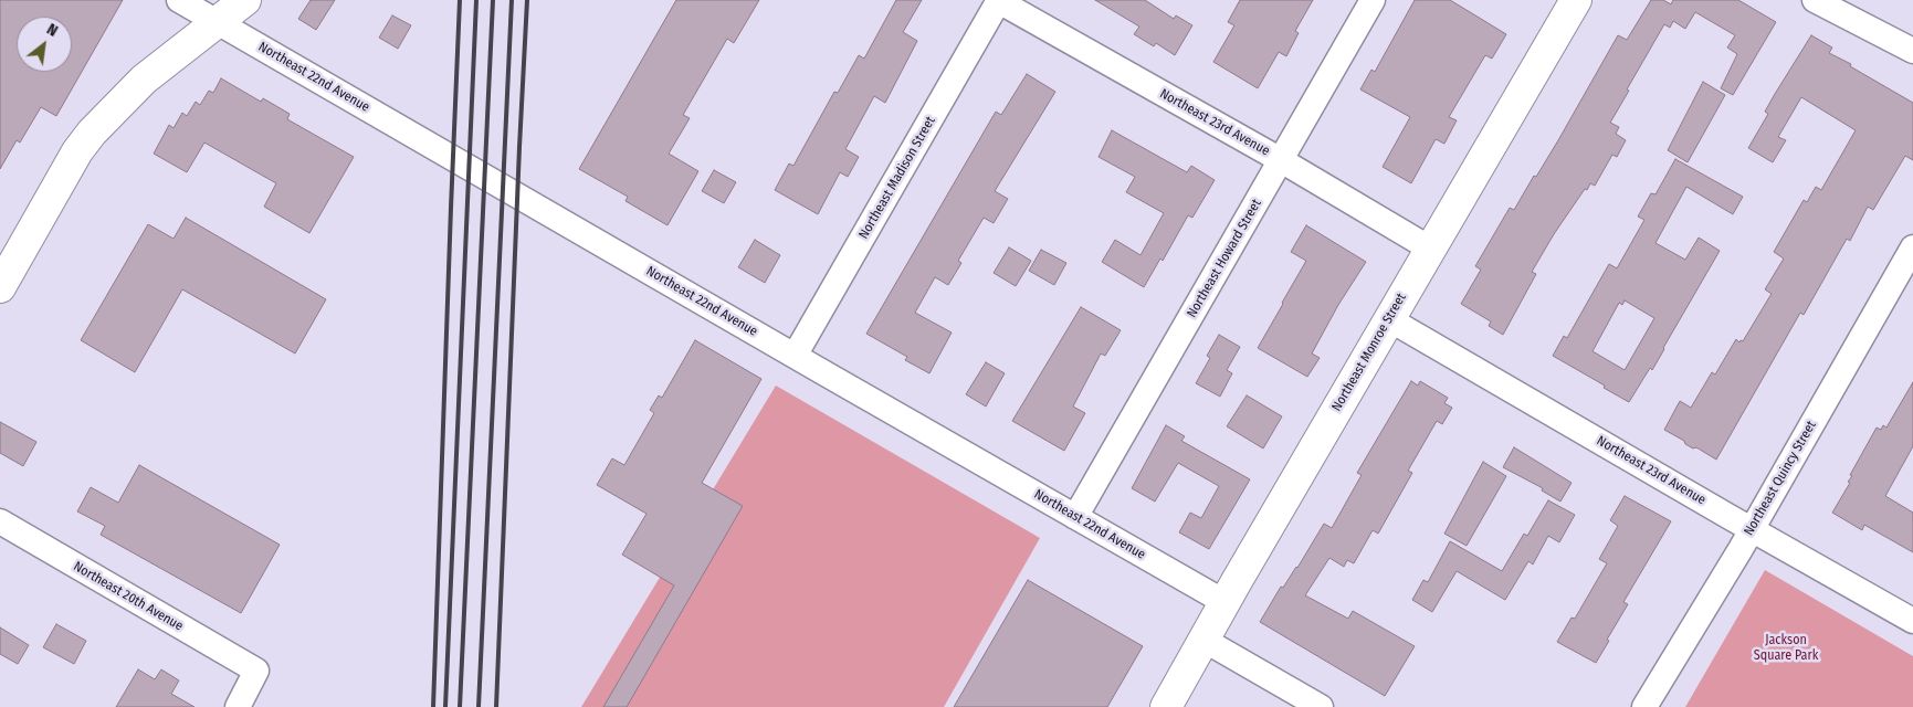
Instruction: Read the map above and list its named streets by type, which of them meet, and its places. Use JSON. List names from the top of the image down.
{
  "streets": {
    "street": [
      "Northeast 22nd Avenue",
      "Northeast 23rd Avenue",
      "Northeast Madison Street",
      "Northeast Howard Street",
      "Northeast Monroe Street",
      "Northeast Quincy Street",
      "Northeast 20th Avenue"
    ]
  },
  "crossings": [
    ["Northeast 22nd Avenue", "Northeast Madison Street"],
    ["Northeast 22nd Avenue", "Northeast Howard Street"],
    ["Northeast 22nd Avenue", "Northeast Monroe Street"],
    ["Northeast 23rd Avenue", "Northeast Madison Street"],
    ["Northeast 23rd Avenue", "Northeast Howard Street"],
    ["Northeast 23rd Avenue", "Northeast Monroe Street"],
    ["Northeast 23rd Avenue", "Northeast Quincy Street"]
  ],
  "parks": ["Jackson Square Park"],
  "north": "top right"
}
